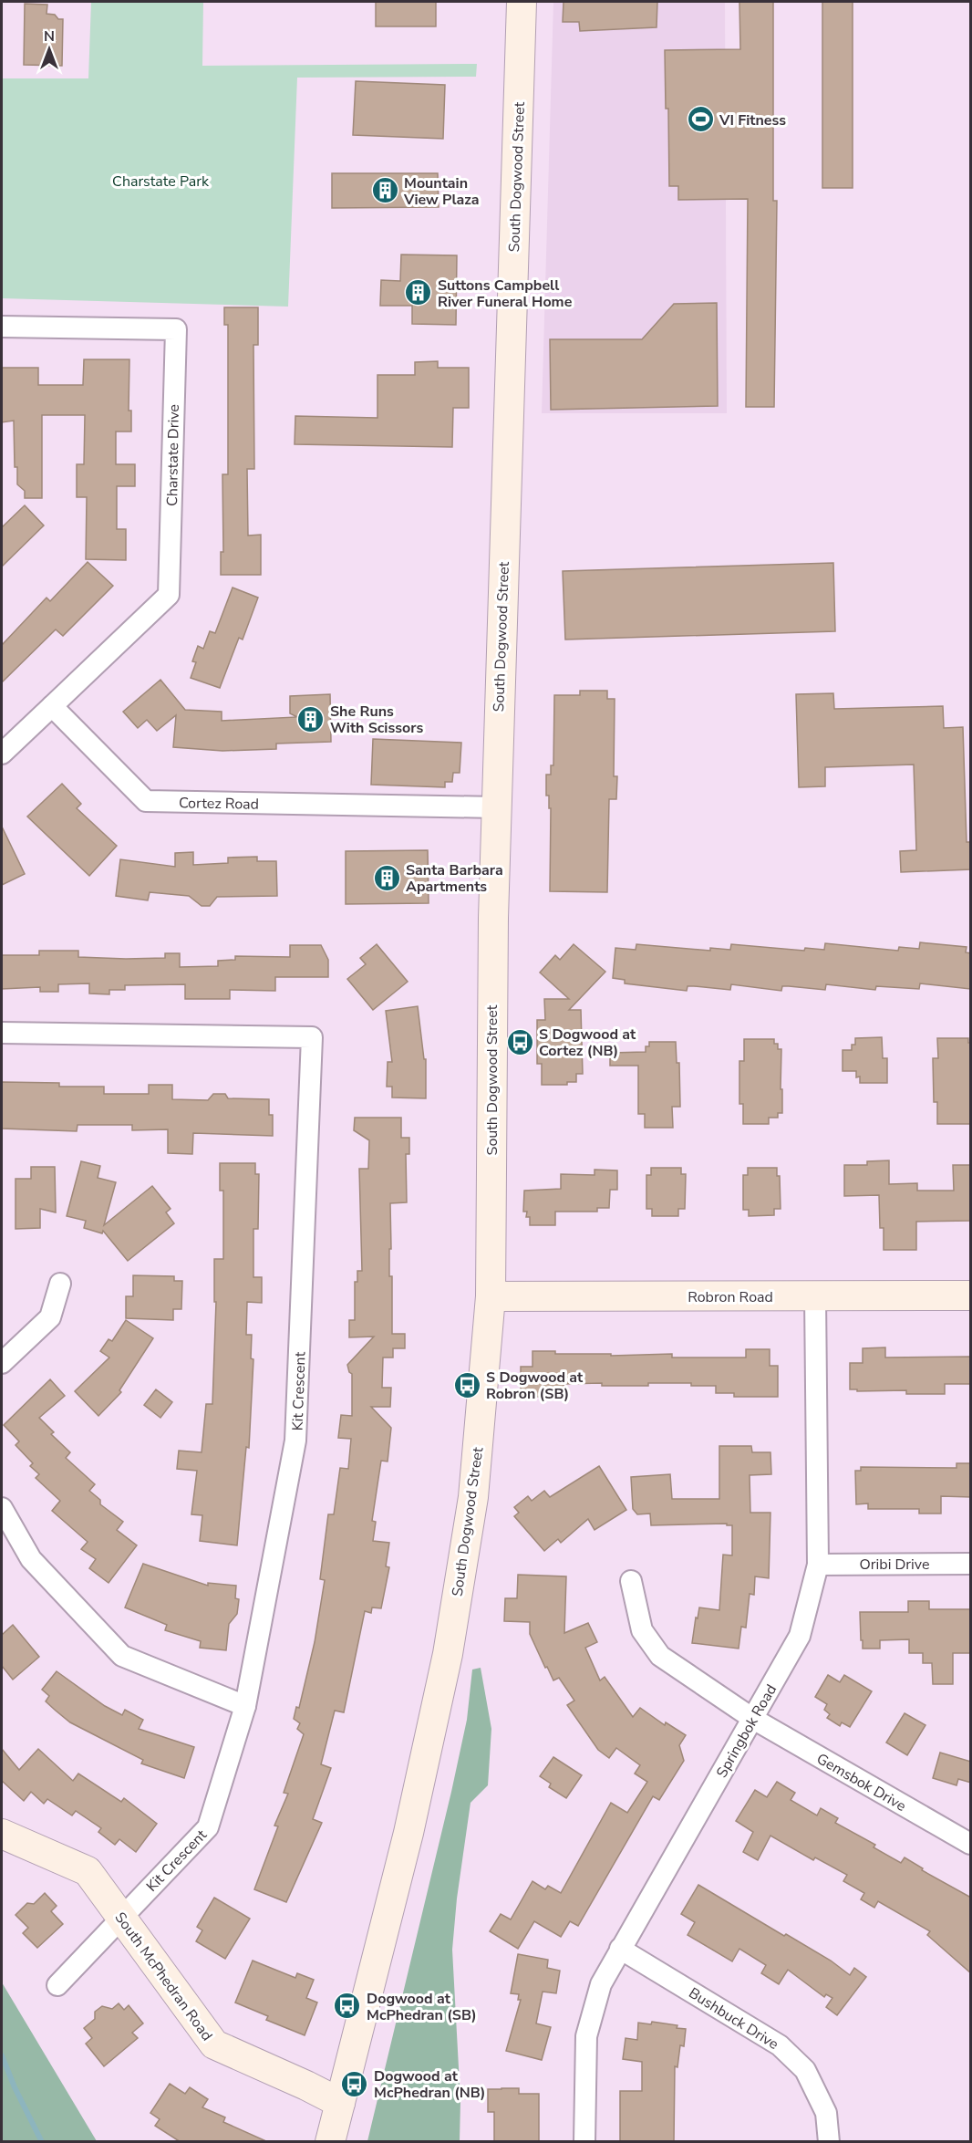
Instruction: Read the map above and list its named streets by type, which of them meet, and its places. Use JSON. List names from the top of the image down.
{
  "streets": {
    "main road": ["South Dogwood Street", "Robron Road", "South McPhedran Road"],
    "street": [
      "Charstate Drive",
      "Cortez Road",
      "Kit Crescent",
      "Oribi Drive",
      "Springbok Road",
      "Gemsbok Drive",
      "Bushbuck Drive"
    ]
  },
  "crossings": [
    ["South Dogwood Street", "Cortez Road"],
    ["South Dogwood Street", "Robron Road"],
    ["South Dogwood Street", "South McPhedran Road"],
    ["Charstate Drive", "Cortez Road"],
    ["Robron Road", "Springbok Road"],
    ["Kit Crescent", "South McPhedran Road"],
    ["Oribi Drive", "Springbok Road"],
    ["Springbok Road", "Gemsbok Drive"],
    ["Springbok Road", "Bushbuck Drive"]
  ],
  "parks": ["Charstate Park"],
  "places": {
    "sports": ["VI Fitness"],
    "building": [
      "Mountain View Plaza",
      "Suttons Campbell River Funeral Home",
      "She Runs With Scissors",
      "Santa Barbara Apartments"
    ],
    "bus stop": [
      "S Dogwood at Cortez (NB)",
      "S Dogwood at Robron (SB)",
      "Dogwood at McPhedran (SB)",
      "Dogwood at McPhedran (NB)"
    ]
  },
  "north": "top"
}
